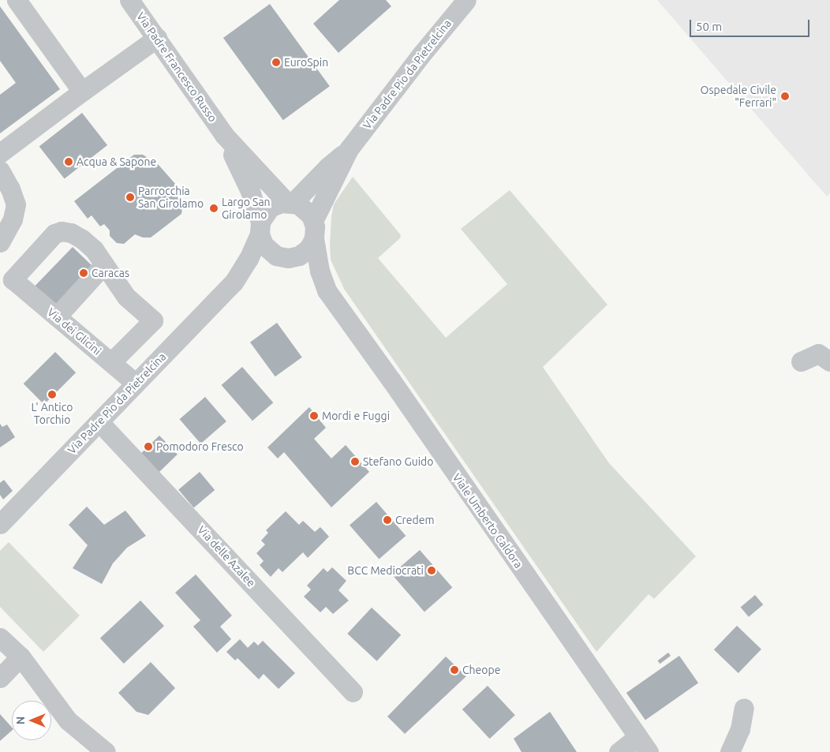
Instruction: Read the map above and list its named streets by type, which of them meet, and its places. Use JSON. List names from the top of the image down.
{
  "streets": {
    "street": [
      "Via Padre Francesco Russo",
      "Via Padre Pio da Pietrelcina",
      "Via dei Glicini",
      "Viale Umberto Caldora",
      "Via delle Azalee"
    ]
  },
  "crossings": [
    ["Via Padre Francesco Russo", "Via Padre Pio da Pietrelcina"],
    ["Via Padre Francesco Russo", "Viale Umberto Caldora"],
    ["Via Padre Pio da Pietrelcina", "Via dei Glicini"],
    ["Via Padre Pio da Pietrelcina", "Viale Umberto Caldora"],
    ["Via Padre Pio da Pietrelcina", "Via delle Azalee"]
  ],
  "places": [
    "EuroSpin",
    "Ospedale Civile \"Ferrari\"",
    "Acqua & Sapone",
    "Parrocchia San Girolamo",
    "Largo San Girolamo",
    "Caracas",
    "L' Antico Torchio",
    "Mordi e Fuggi",
    "Pomodoro Fresco",
    "Stefano Guido",
    "Credem",
    "BCC Mediocrati",
    "Cheope"
  ],
  "scale_bar": "50 m",
  "north": "left"
}
